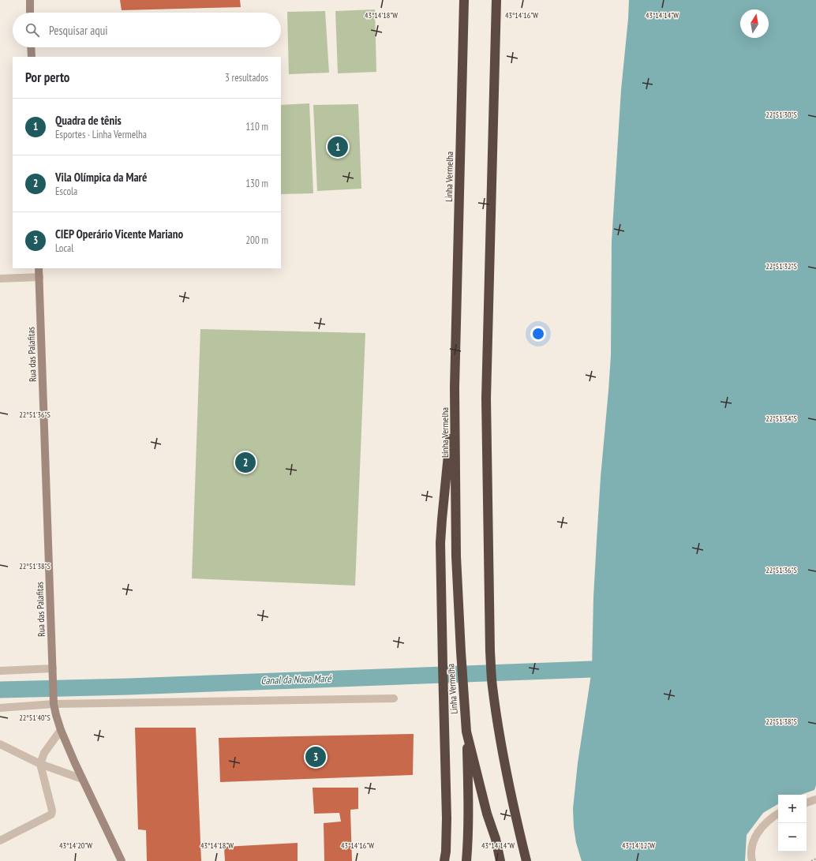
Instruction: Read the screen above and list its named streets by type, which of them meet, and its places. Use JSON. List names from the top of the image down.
{
  "streets": {
    "highway": ["Linha Vermelha"],
    "street": ["Rua das Palafitas"]
  },
  "water": ["Canal da Nova Maré"],
  "north": "top",
  "page": {
    "search": "Pesquisar aqui",
    "heading": ["Por perto", "3 resultados"],
    "list": [
      {
        "mark": "1",
        "name": "Quadra de tênis",
        "note": "Esportes · Linha Vermelha",
        "value": "110 m"
      },
      {
        "mark": "2",
        "name": "Vila Olímpica da Maré",
        "note": "Escola",
        "value": "130 m"
      },
      {
        "mark": "3",
        "name": "CIEP Operário Vicente Mariano",
        "note": "Local",
        "value": "200 m"
      }
    ],
    "pins": ["1", "2", "3"],
    "map_buttons": ["+", "−"]
  },
  "coordinates": [
    "43°14'18\"W",
    "43°14'16\"W",
    "43°14'14\"W",
    "22°51'30\"S",
    "22°51'32\"S",
    "22°51'36\"S",
    "22°51'34\"S",
    "22°51'38\"S",
    "22°51'40\"S",
    "43°14'20\"W",
    "43°14'12\"W"
  ]
}
